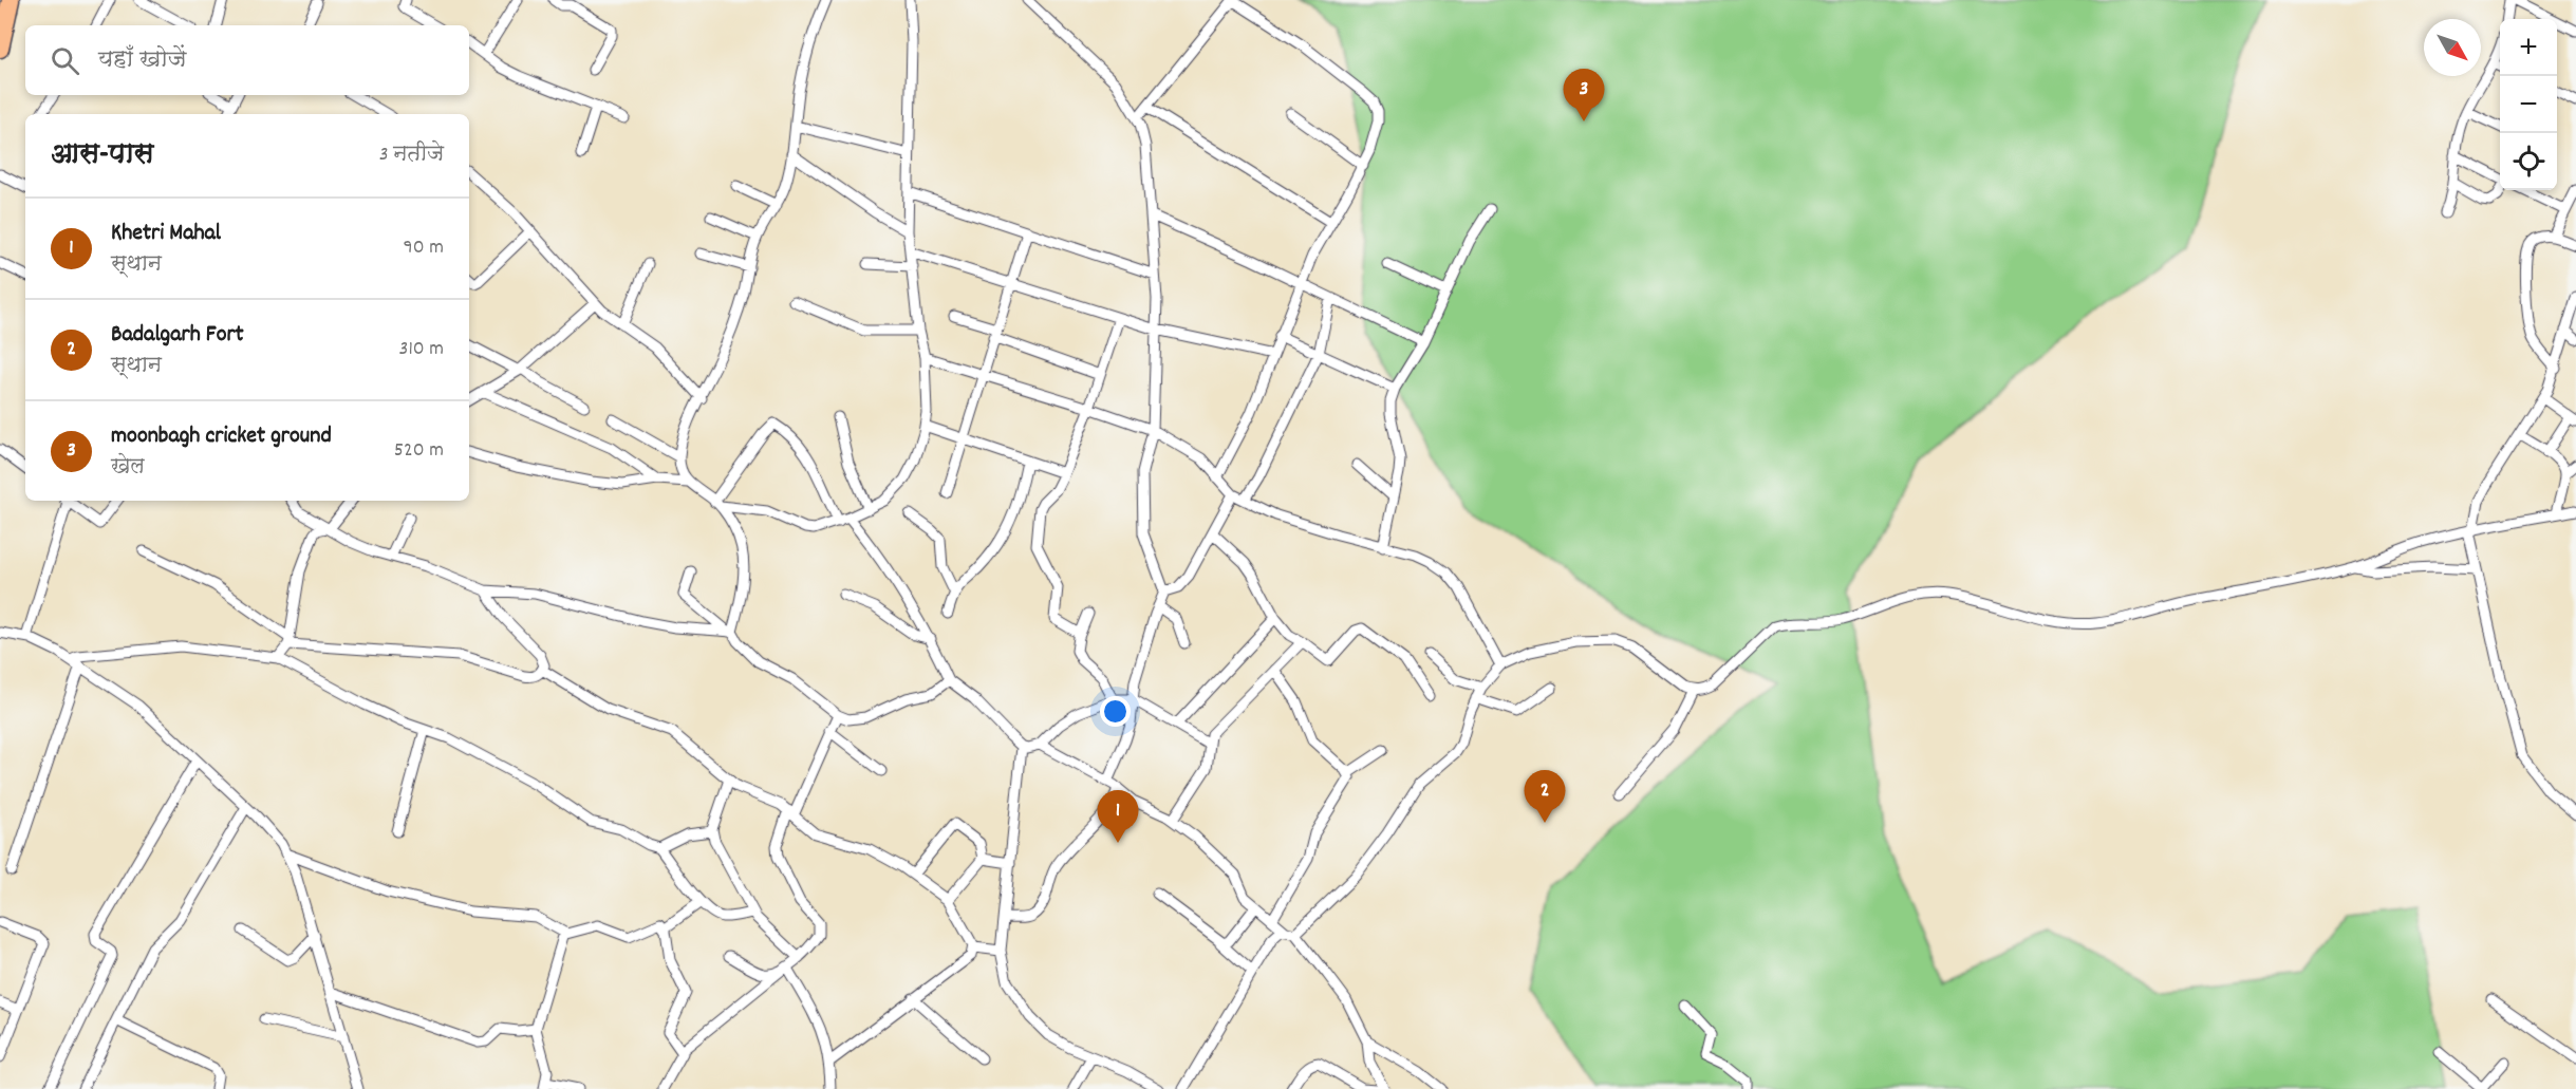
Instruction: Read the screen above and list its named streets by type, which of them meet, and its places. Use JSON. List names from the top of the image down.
{
  "north": "bottom right",
  "page": {
    "map_buttons": ["+", "−"],
    "search": "यहाँ खोजें",
    "pins": ["3", "2", "1"],
    "heading": ["आस-पास", "3 नतीजे"],
    "list": [
      {
        "mark": "1",
        "name": "Khetri Mahal",
        "note": "स्थान",
        "value": "90 m"
      },
      {
        "mark": "2",
        "name": "Badalgarh Fort",
        "note": "स्थान",
        "value": "310 m"
      },
      {
        "mark": "3",
        "name": "moonbagh cricket ground",
        "note": "खेल",
        "value": "520 m"
      }
    ]
  }
}
